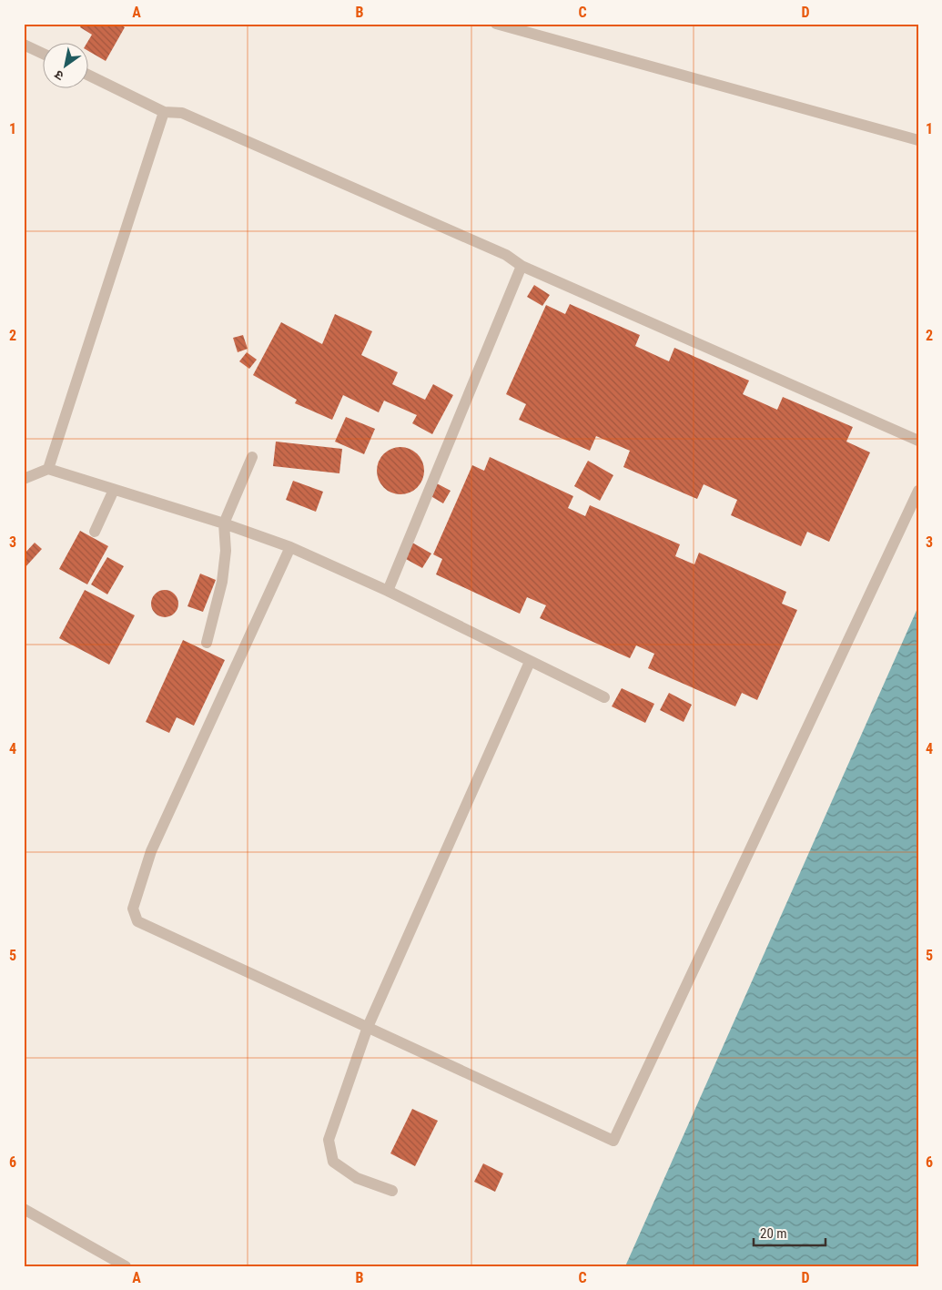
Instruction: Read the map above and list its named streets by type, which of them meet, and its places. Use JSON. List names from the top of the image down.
{
  "scale_bar": "20 m",
  "north": "bottom left",
  "grid": {
    "columns": [
      "A",
      "B",
      "C",
      "D"
    ],
    "rows": [
      "1",
      "2",
      "3",
      "4",
      "5",
      "6"
    ]
  }
}
